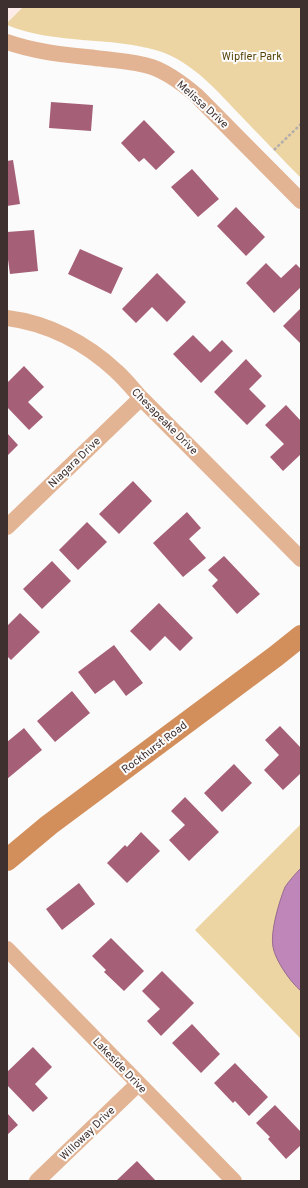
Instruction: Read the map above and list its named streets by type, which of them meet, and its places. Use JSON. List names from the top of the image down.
{
  "streets": {
    "street": [
      "Melissa Drive",
      "Chesapeake Drive",
      "Niagara Drive",
      "Rockhurst Road",
      "Lakeside Drive",
      "Willoway Drive"
    ]
  },
  "crossings": [
    ["Chesapeake Drive", "Niagara Drive"],
    ["Lakeside Drive", "Willoway Drive"]
  ],
  "parks": ["Wipfler Park"]
}
